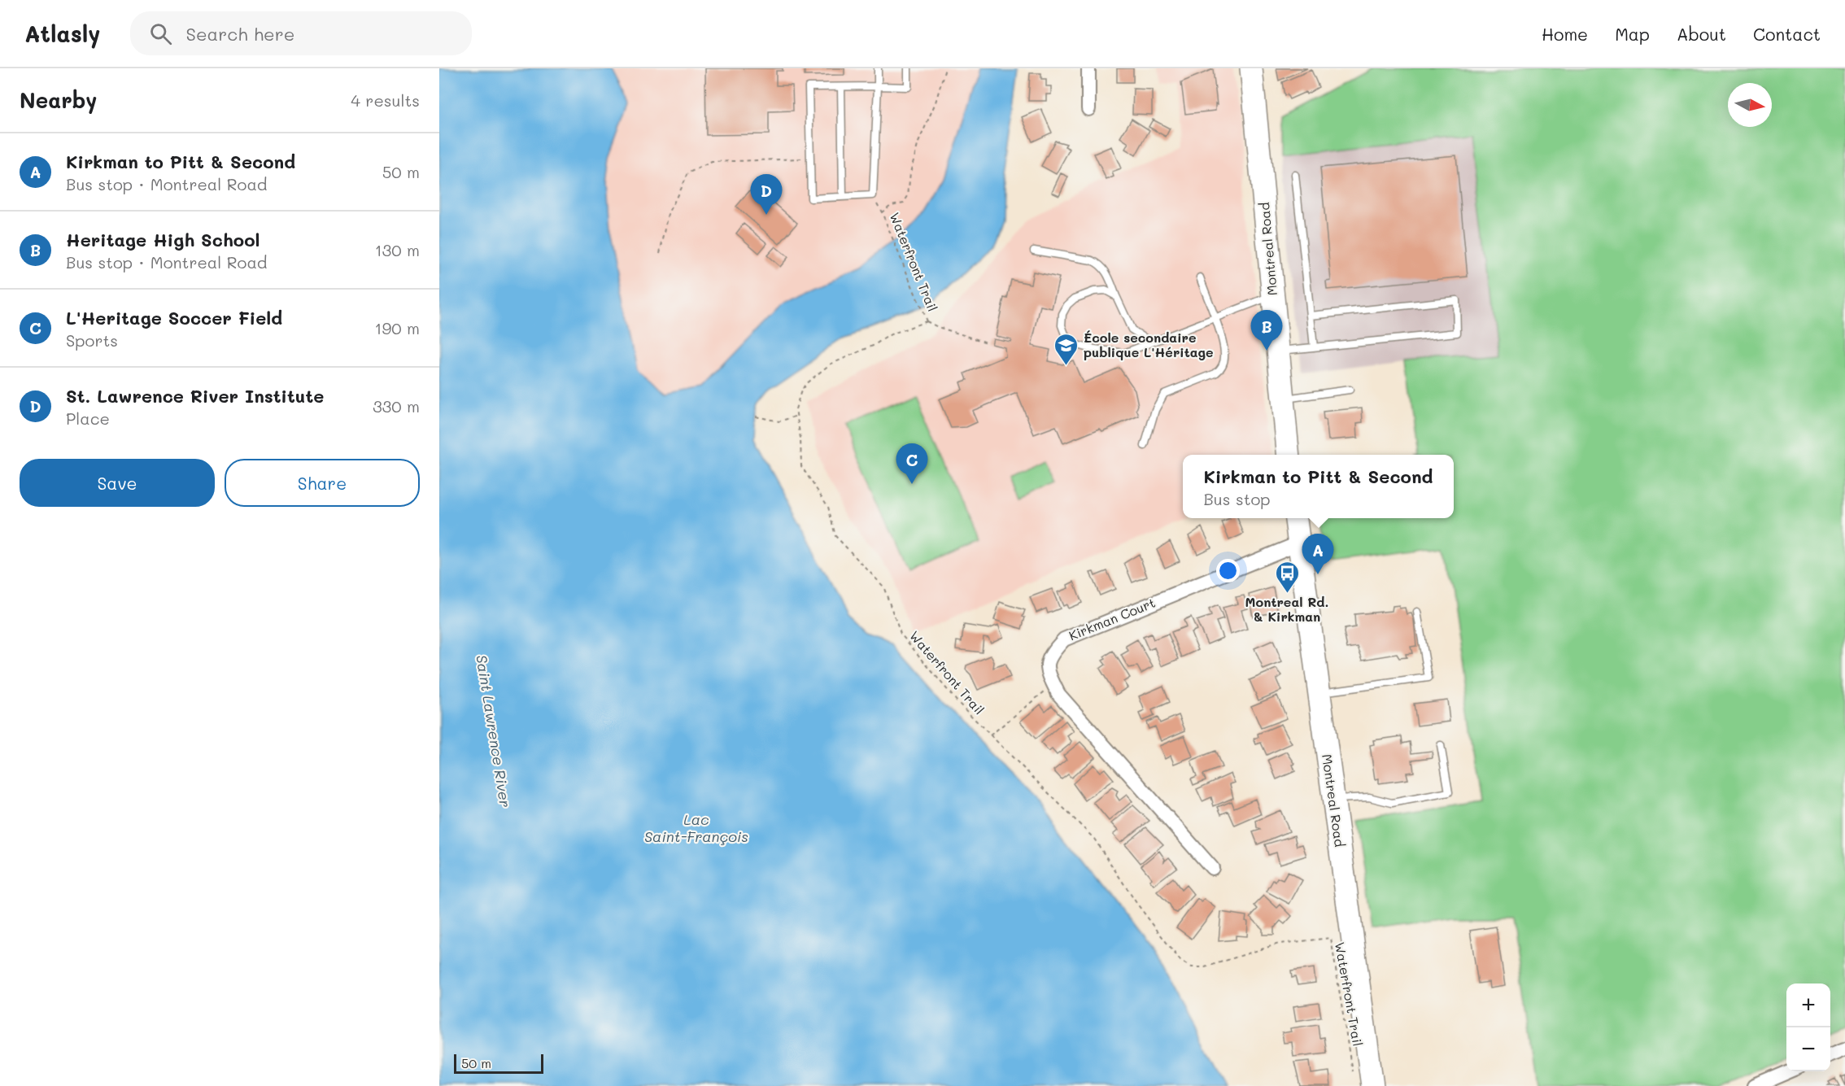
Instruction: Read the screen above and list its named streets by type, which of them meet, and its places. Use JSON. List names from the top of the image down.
{
  "streets": {
    "main road": ["Montreal Road"],
    "street": ["Kirkman Court"],
    "path": ["Waterfront Trail"]
  },
  "crossings": [
    ["Montreal Road", "Kirkman Court"]
  ],
  "water": ["Saint Lawrence River", "Lac Saint-François"],
  "places": {
    "school or university": ["École secondaire publique L'Héritage"],
    "bus stop": ["Montreal Rd. & Kirkman"]
  },
  "scale_bar": "50 m",
  "north": "right",
  "page": {
    "header": "Atlasly",
    "search": "Search here",
    "nav": [
      "Home",
      "Map",
      "About",
      "Contact"
    ],
    "heading": ["Nearby", "4 results"],
    "list": [
      {
        "mark": "A",
        "name": "Kirkman to Pitt & Second",
        "note": "Bus stop · Montreal Road",
        "value": "50 m"
      },
      {
        "mark": "B",
        "name": "Heritage High School",
        "note": "Bus stop · Montreal Road",
        "value": "130 m"
      },
      {
        "mark": "C",
        "name": "L'Heritage Soccer Field",
        "note": "Sports",
        "value": "190 m"
      },
      {
        "mark": "D",
        "name": "St. Lawrence River Institute",
        "note": "Place",
        "value": "330 m"
      }
    ],
    "pins": [
      "D",
      "B",
      "C",
      "A"
    ],
    "buttons": ["Save", "Share"],
    "popup": ["Kirkman to Pitt & Second", "Bus stop"],
    "map_buttons": ["+", "−"],
    "scale": "50 m"
  }
}
